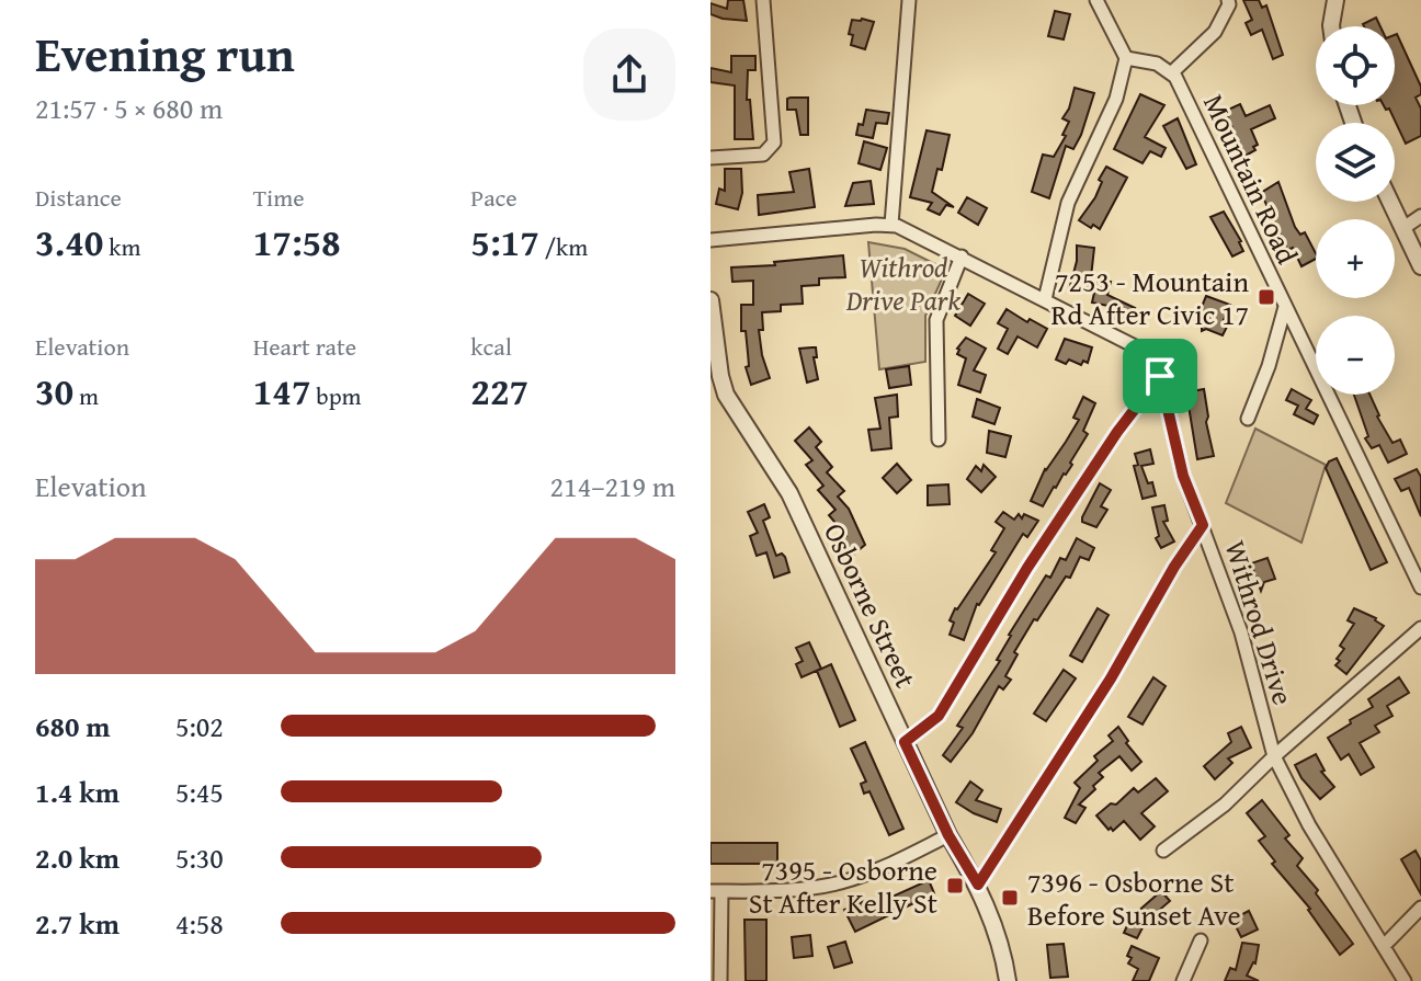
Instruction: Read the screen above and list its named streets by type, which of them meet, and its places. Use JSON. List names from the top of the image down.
{
  "streets": {
    "street": ["Mountain Road", "Osborne Street", "Withrod Drive"]
  },
  "parks": ["Withrod Drive Park"],
  "places": {
    "transit": ["7253 - Mountain Rd After Civic 17", "7395 - Osborne St After Kelly St", "7396 - Osborne St Before Sunset Ave"]
  },
  "page": {
    "heading": ["Evening run", "21:57 · 5 × 680 m"],
    "map_buttons": ["+", "−"],
    "stats": [
      ["Distance", "3.40 km"],
      ["Time", "17:58"],
      ["Pace", "5:17 /km"],
      ["Elevation", "30 m"],
      ["Heart rate", "147 bpm"],
      ["kcal", "227"]
    ],
    "chart": ["Elevation", "214–219 m"],
    "list": [
      {
        "name": "680 m",
        "note": "5:02"
      },
      {
        "name": "1.4 km",
        "note": "5:45"
      },
      {
        "name": "2.0 km",
        "note": "5:30"
      },
      {
        "name": "2.7 km",
        "note": "4:58"
      }
    ]
  }
}
